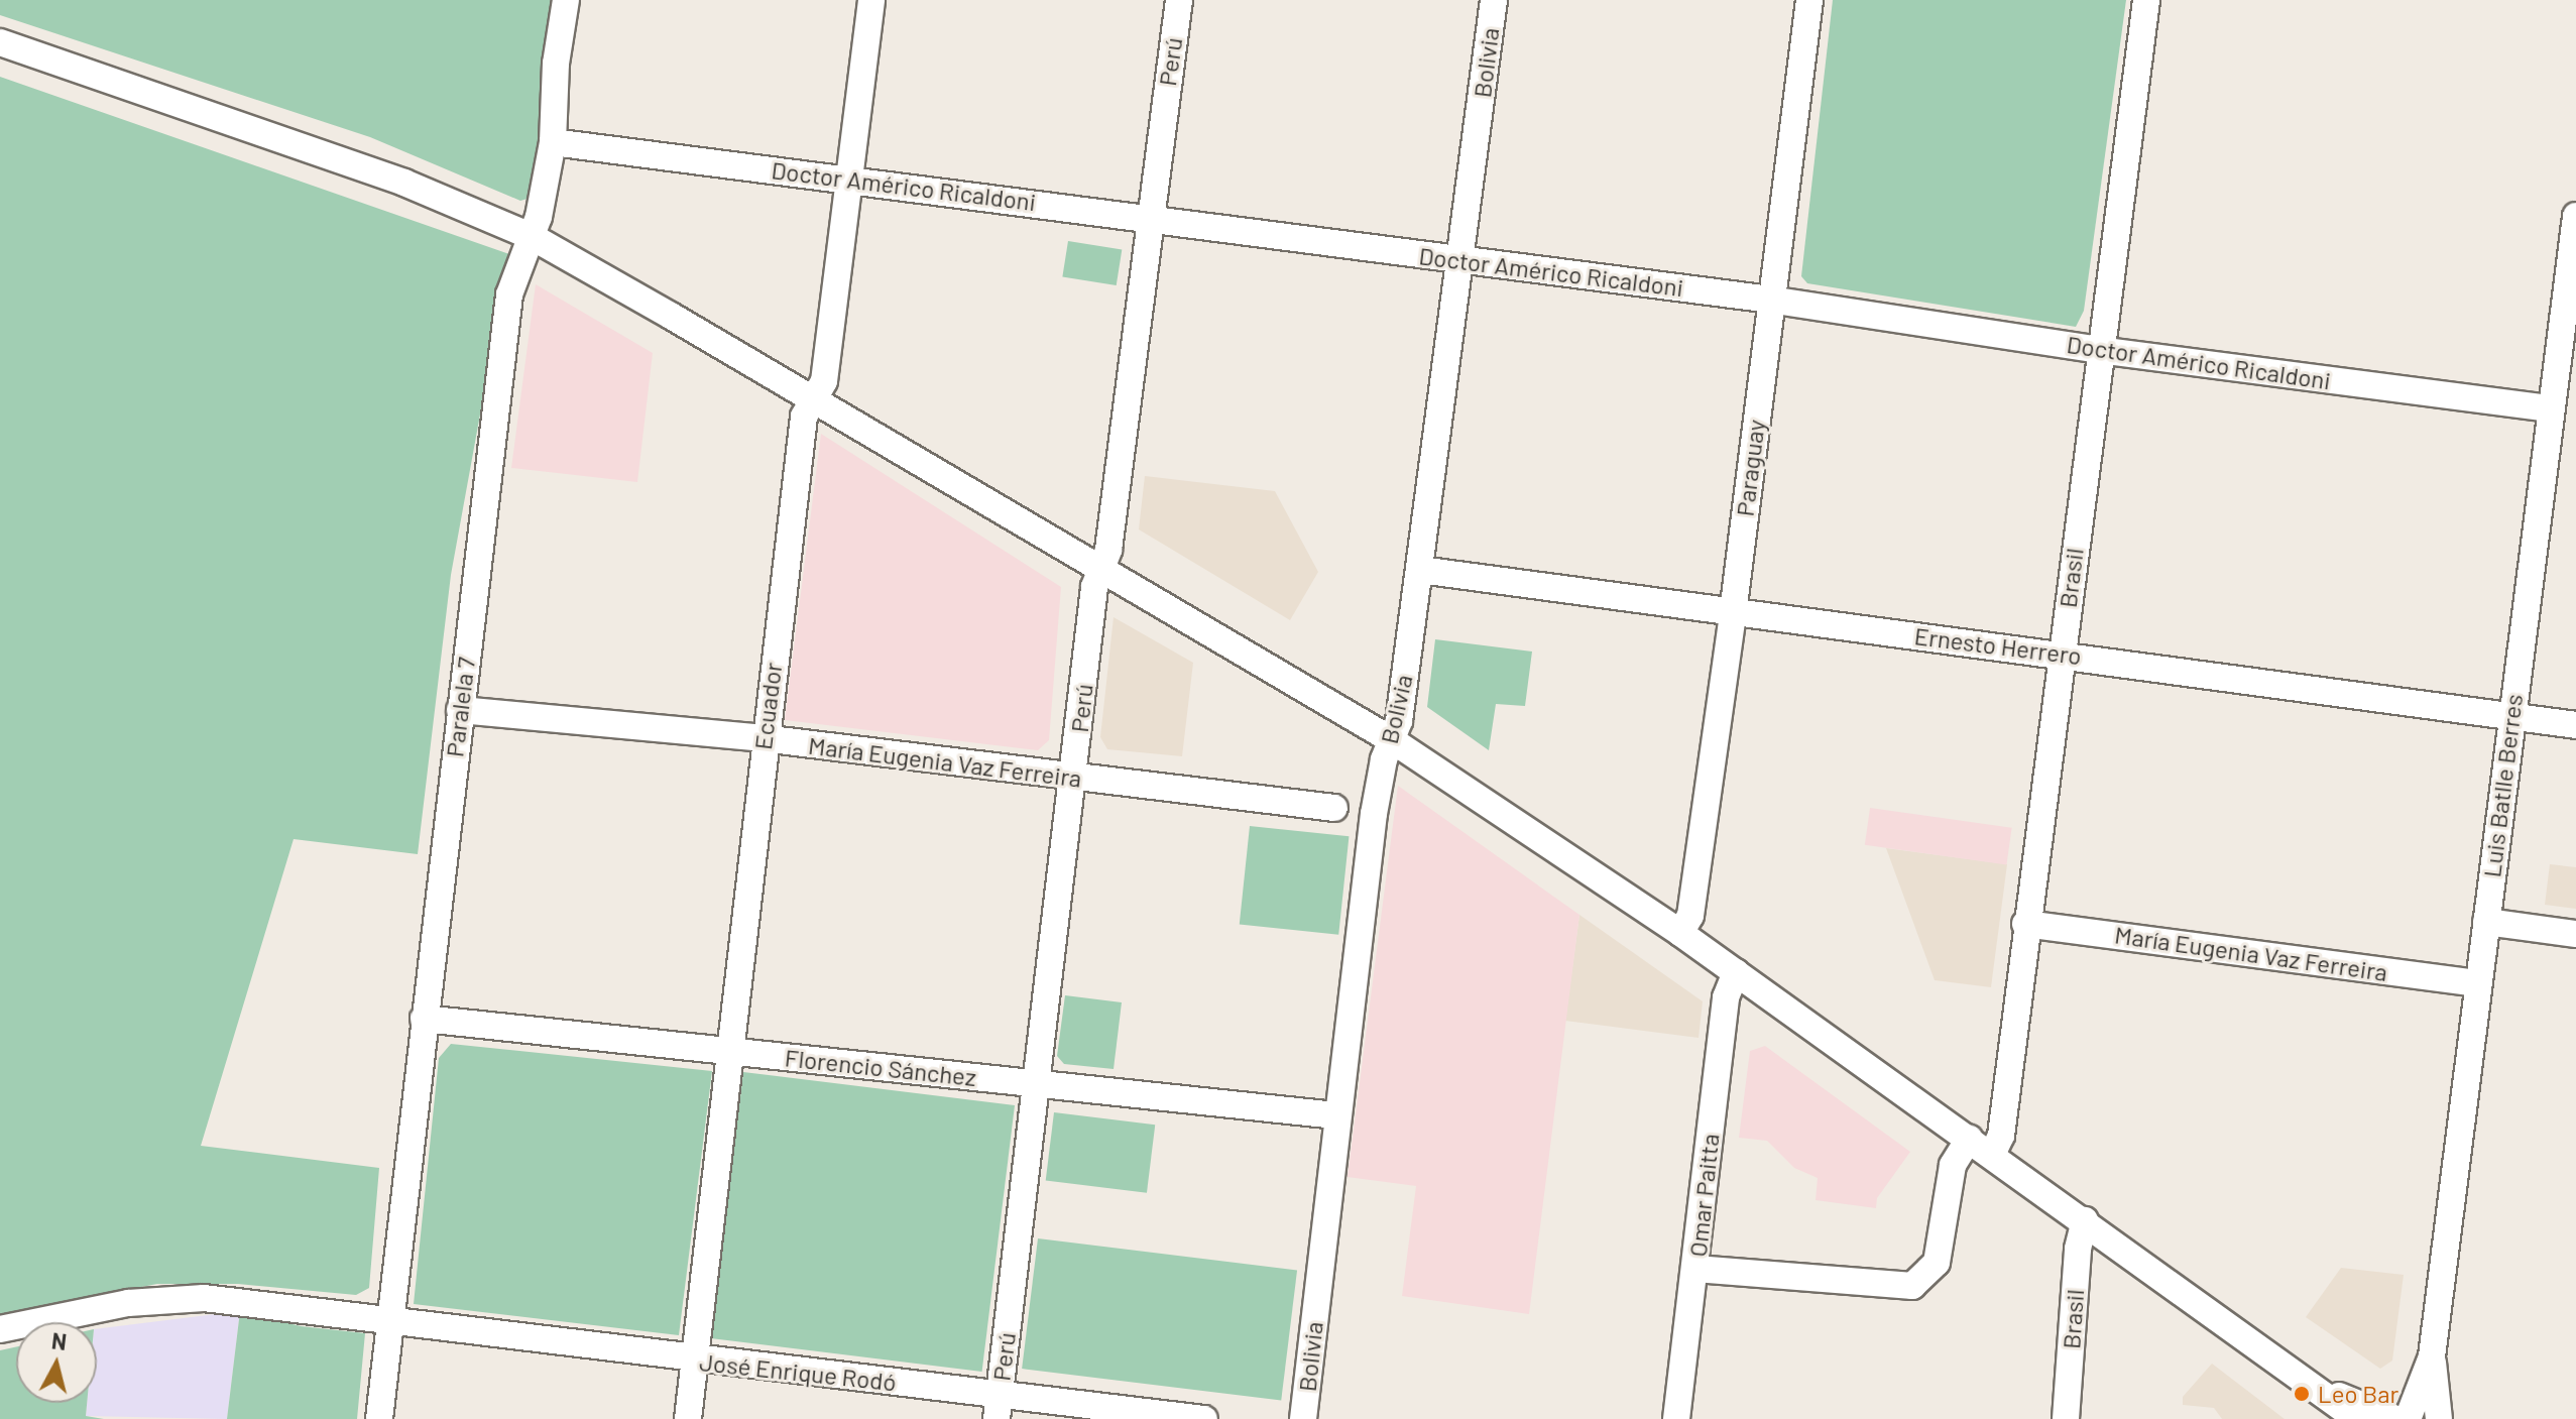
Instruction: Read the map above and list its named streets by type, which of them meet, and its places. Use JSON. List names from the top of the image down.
{
  "streets": {
    "street": [
      "Perú",
      "Bolivia",
      "Doctor Américo Ricaldoni",
      "Paraguay",
      "Brasil",
      "Ernesto Herrero",
      "Ecuador",
      "Paralela 7",
      "María Eugenia Vaz Ferreira",
      "Luis Batlle Berres",
      "Florencio Sánchez",
      "Omar Paitta",
      "José Enrique Rodó"
    ]
  },
  "crossings": [
    ["Perú", "Doctor Américo Ricaldoni"],
    ["Perú", "María Eugenia Vaz Ferreira"],
    ["Perú", "Florencio Sánchez"],
    ["Perú", "José Enrique Rodó"],
    ["Bolivia", "Doctor Américo Ricaldoni"],
    ["Bolivia", "Ernesto Herrero"],
    ["Bolivia", "Florencio Sánchez"],
    ["Doctor Américo Ricaldoni", "Paraguay"],
    ["Doctor Américo Ricaldoni", "Brasil"],
    ["Doctor Américo Ricaldoni", "Ecuador"],
    ["Doctor Américo Ricaldoni", "Paralela 7"],
    ["Doctor Américo Ricaldoni", "Luis Batlle Berres"],
    ["Paraguay", "Ernesto Herrero"],
    ["Brasil", "Ernesto Herrero"],
    ["Brasil", "María Eugenia Vaz Ferreira"],
    ["Ernesto Herrero", "Luis Batlle Berres"],
    ["Ecuador", "María Eugenia Vaz Ferreira"],
    ["Ecuador", "Florencio Sánchez"],
    ["Ecuador", "José Enrique Rodó"],
    ["Paralela 7", "María Eugenia Vaz Ferreira"],
    ["Paralela 7", "Florencio Sánchez"],
    ["Paralela 7", "José Enrique Rodó"],
    ["María Eugenia Vaz Ferreira", "Luis Batlle Berres"]
  ],
  "places": ["Leo Bar"],
  "north": "top"
}
